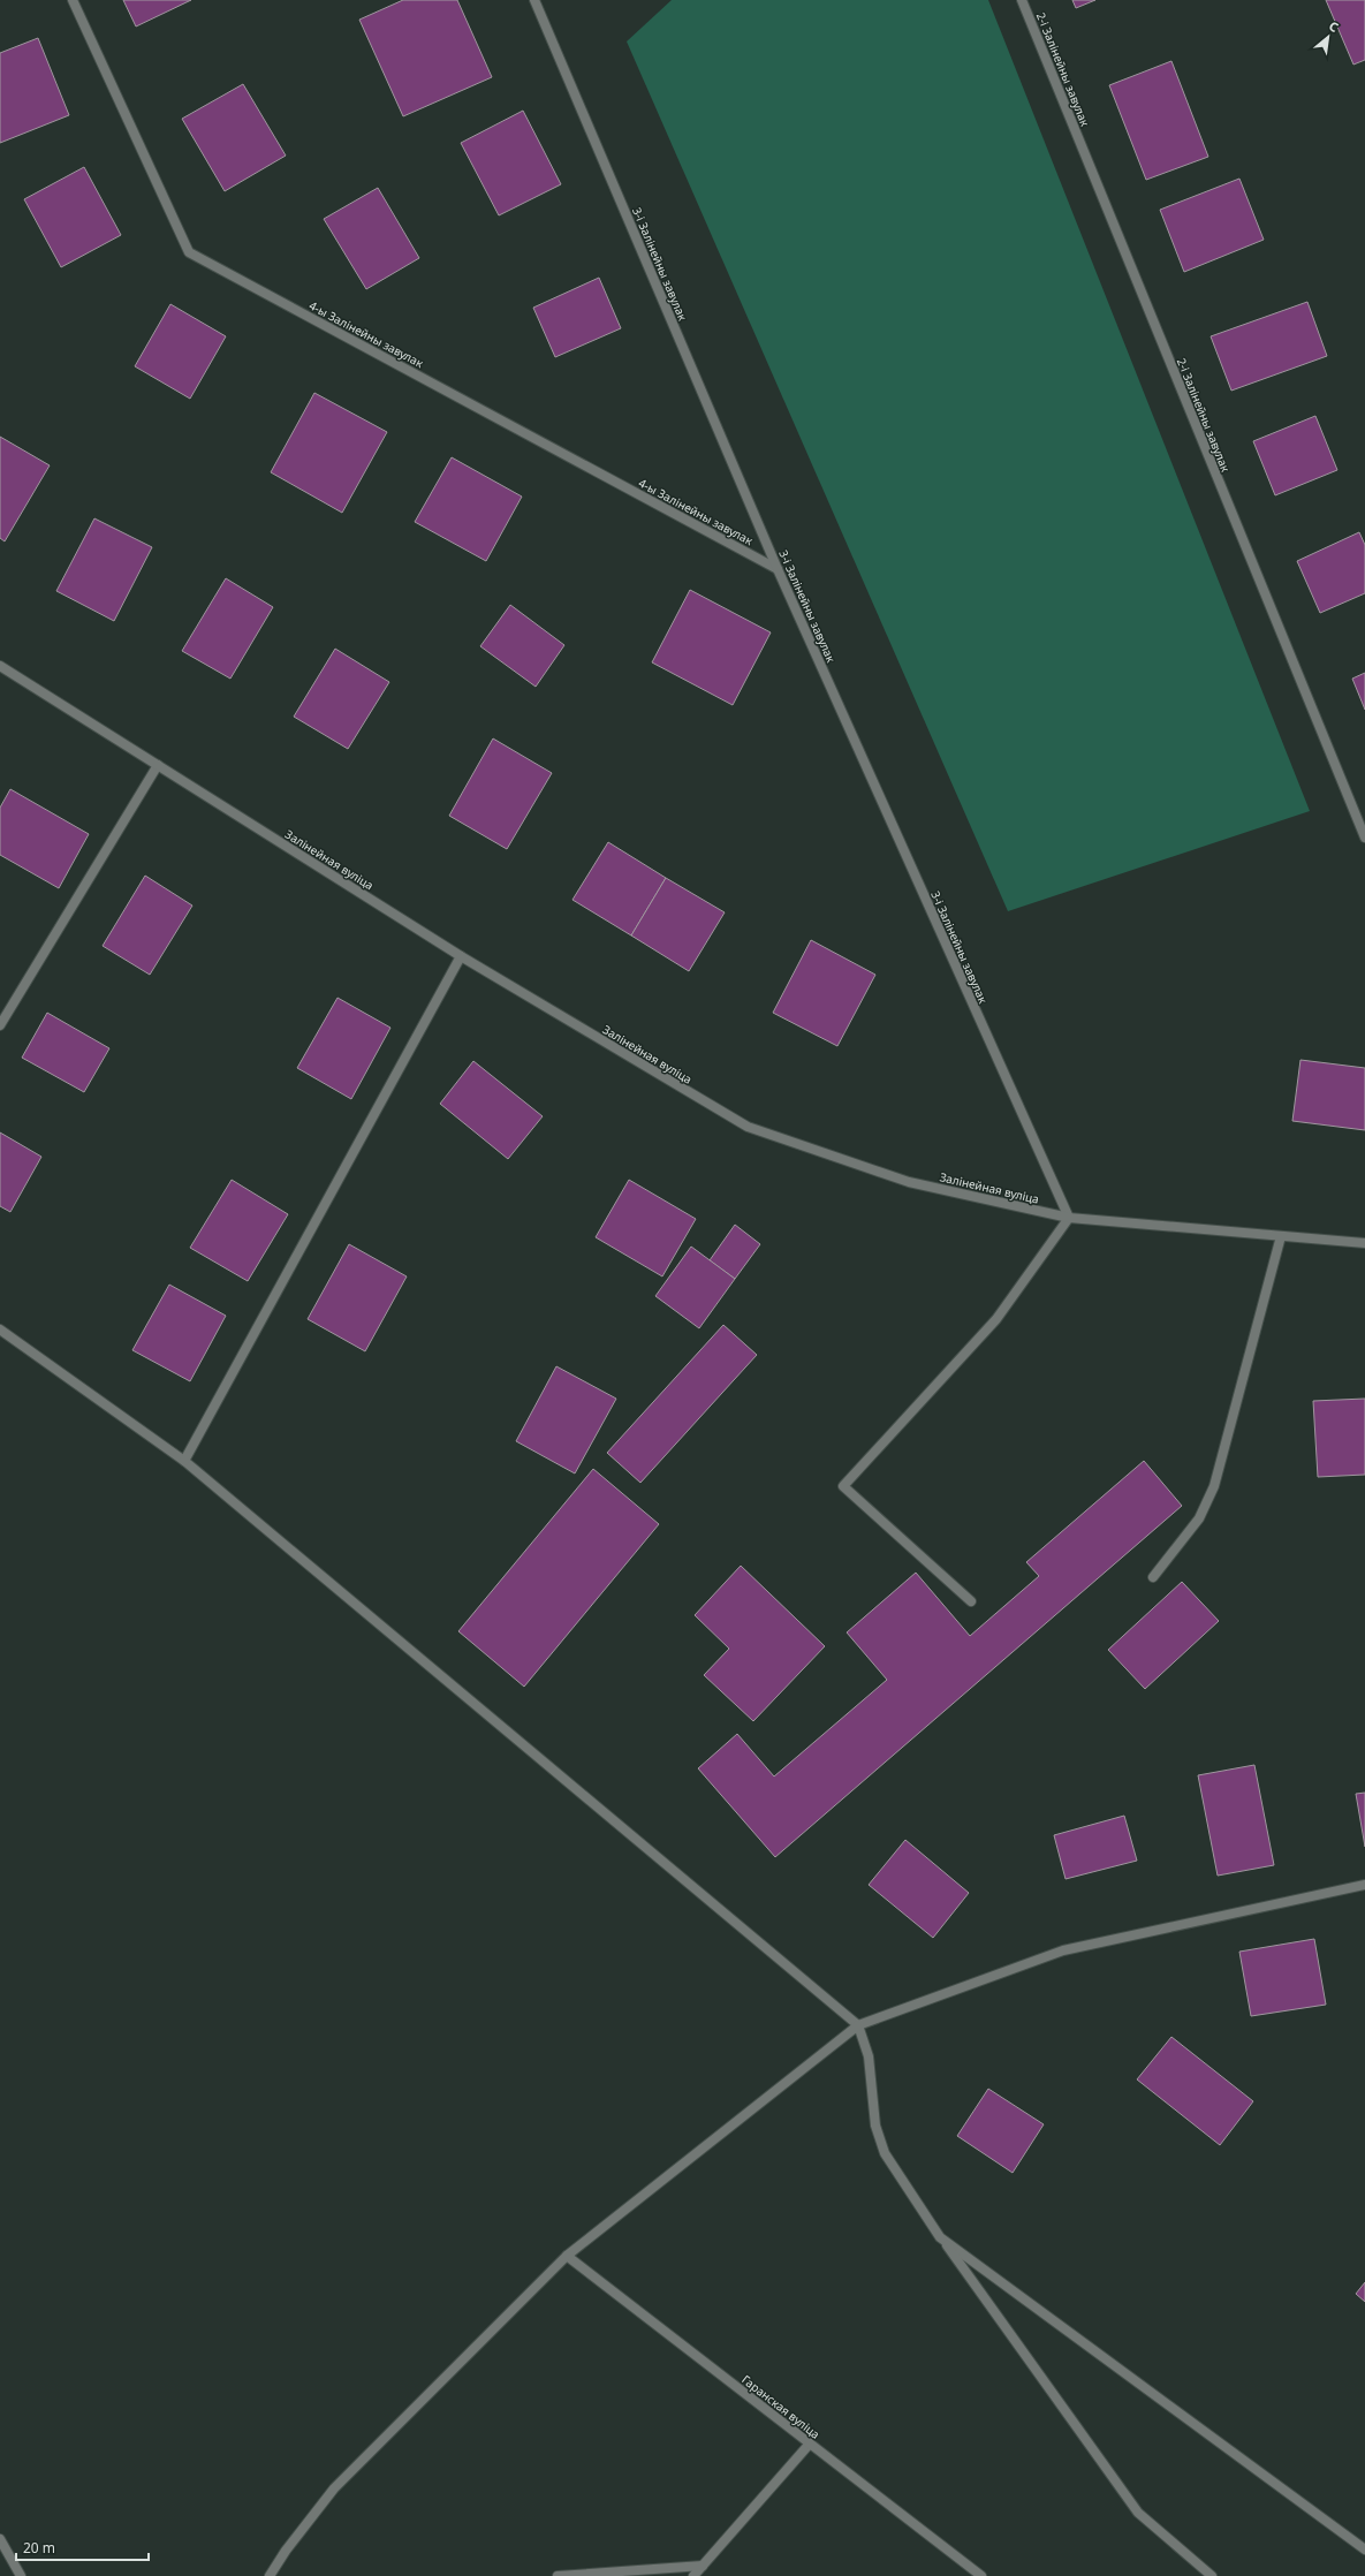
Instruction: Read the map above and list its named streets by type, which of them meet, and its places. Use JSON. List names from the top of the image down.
{
  "streets": {
    "street": [
      "2-і Залінейны завулак",
      "3-і Залінейны завулак",
      "4-ы Залінейны завулак",
      "Залінейная вуліца",
      "Гаранская вуліца"
    ]
  },
  "crossings": [
    ["3-і Залінейны завулак", "4-ы Залінейны завулак"],
    ["3-і Залінейны завулак", "Залінейная вуліца"]
  ],
  "scale_bar": "20 m",
  "north": "top right"
}
